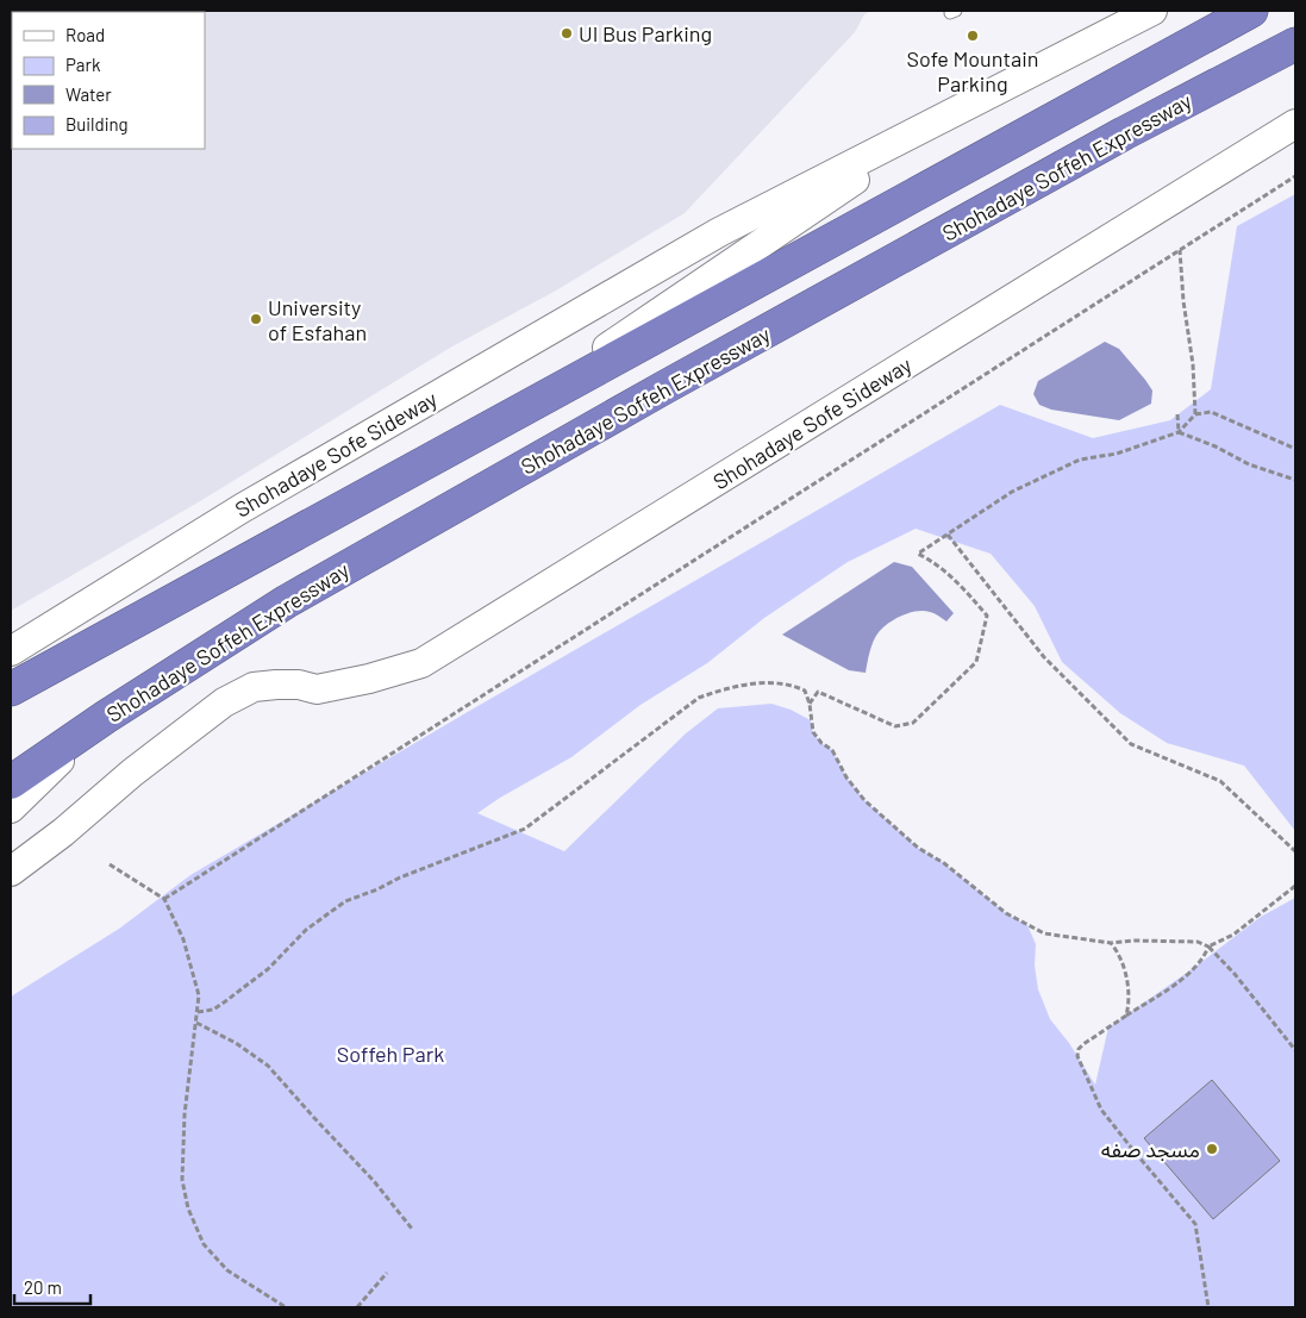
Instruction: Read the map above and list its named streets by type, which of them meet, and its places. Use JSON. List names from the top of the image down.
{
  "streets": {
    "highway": ["Shohadaye Soffeh Expressway"],
    "main road": ["Shohadaye Sofe Sideway"]
  },
  "parks": ["Soffeh Park"],
  "places": [
    "UI Bus Parking",
    "Sofe Mountain Parking",
    "University of Esfahan",
    "مسجد صفه"
  ],
  "legend": [
    "Road",
    "Park",
    "Water",
    "Building"
  ],
  "scale_bar": "20 m"
}
